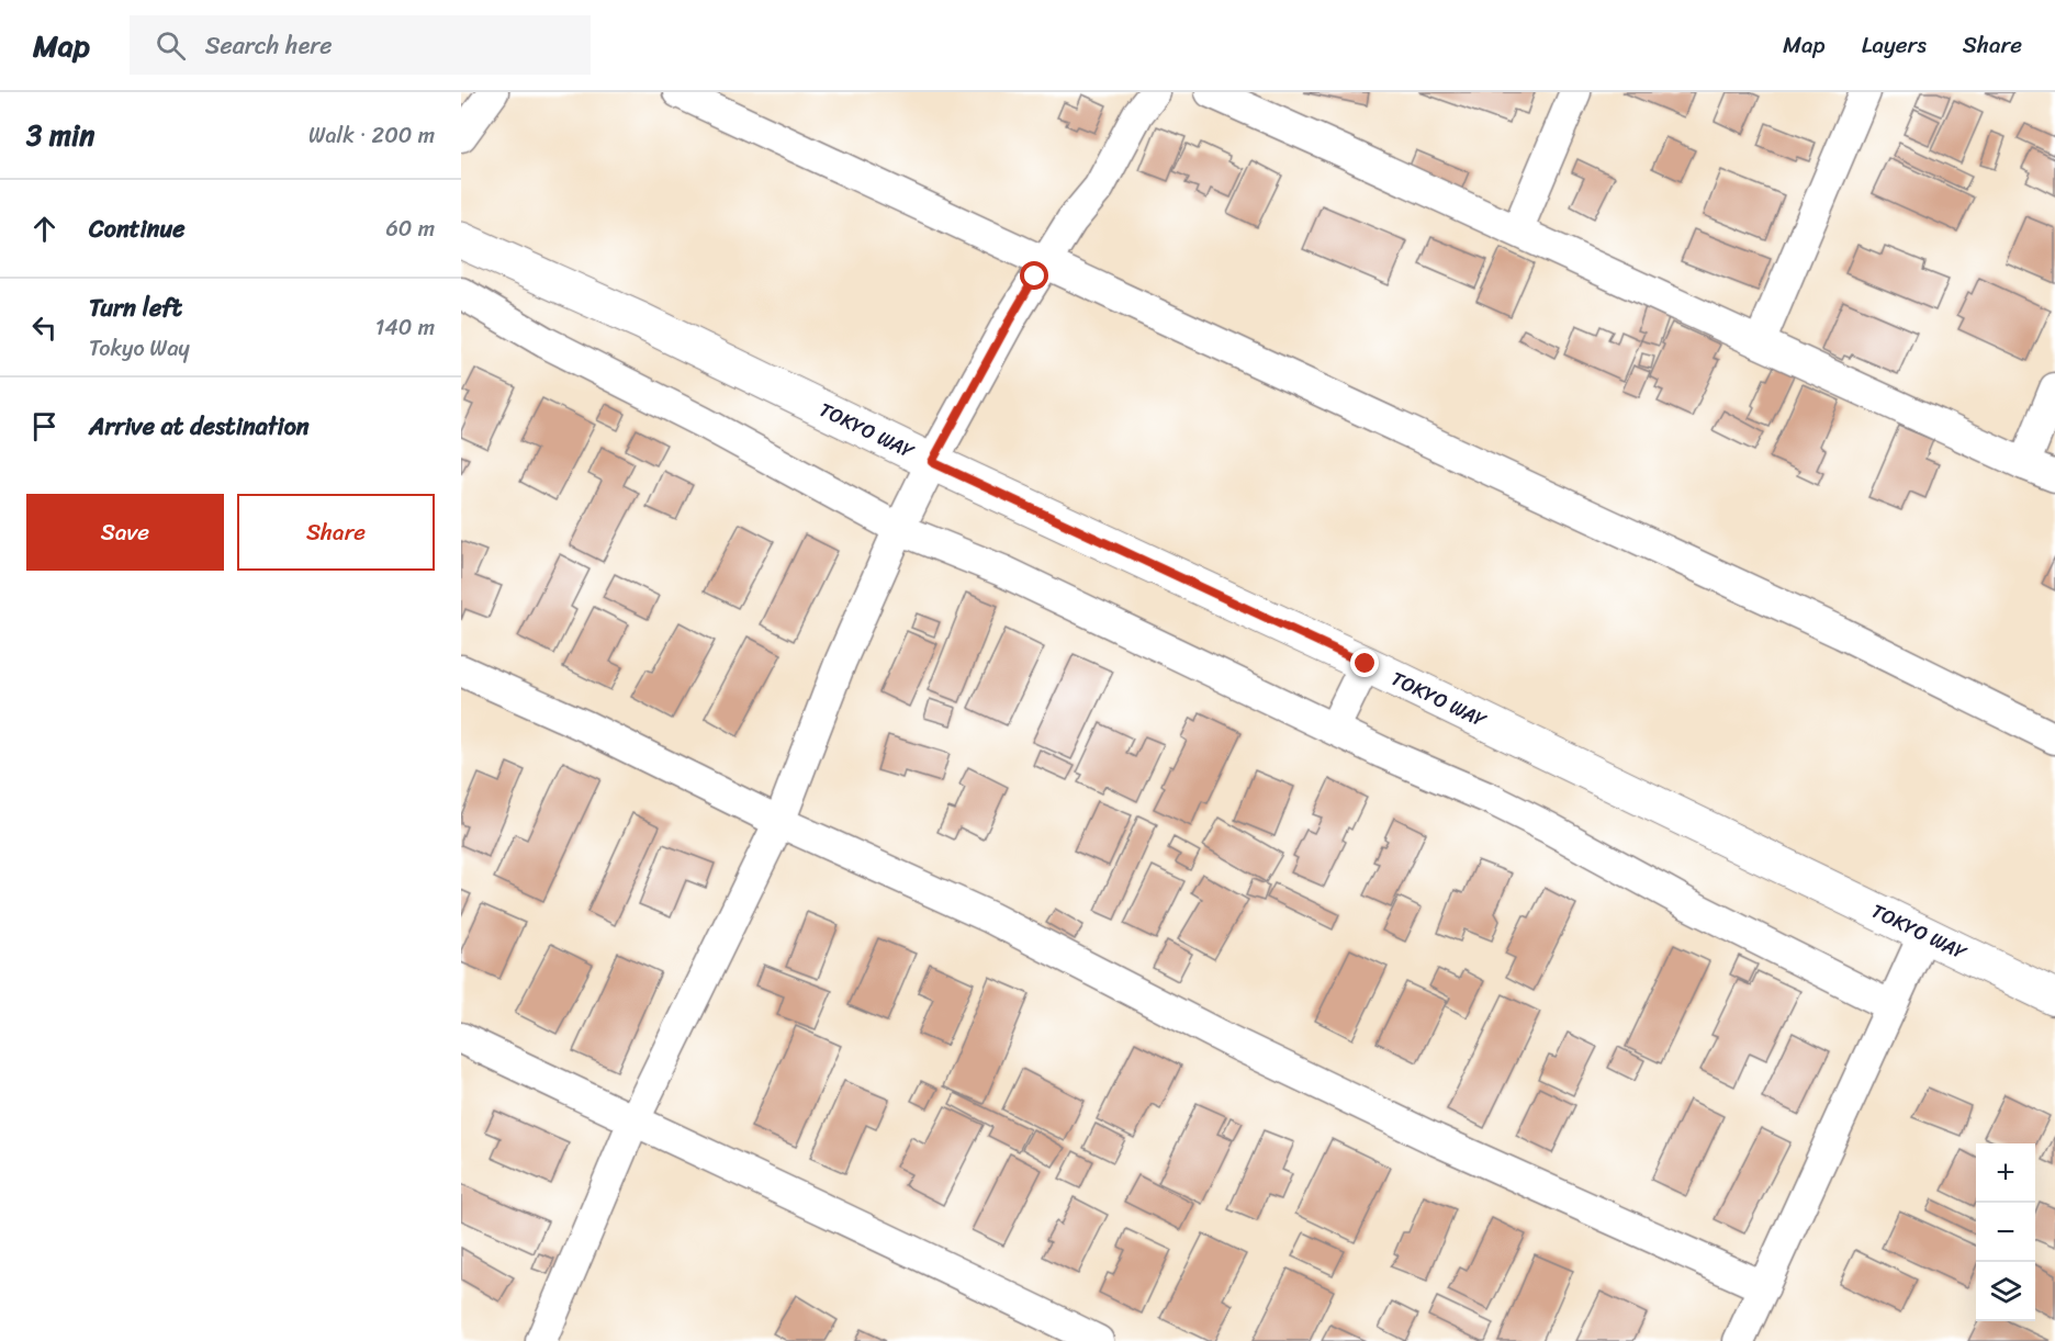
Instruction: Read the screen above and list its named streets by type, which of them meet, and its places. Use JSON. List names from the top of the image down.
{
  "streets": {
    "main road": ["TOKYO WAY"]
  },
  "page": {
    "header": "Map",
    "search": "Search here",
    "nav": ["Map", "Layers", "Share"],
    "heading": ["3 min", "Walk · 200 m"],
    "list": [
      ["Continue", "60 m"],
      ["Turn left", "Tokyo Way", "140 m"],
      "Arrive at destination"
    ],
    "buttons": ["Save", "Share"],
    "map_buttons": ["+", "−"]
  }
}
